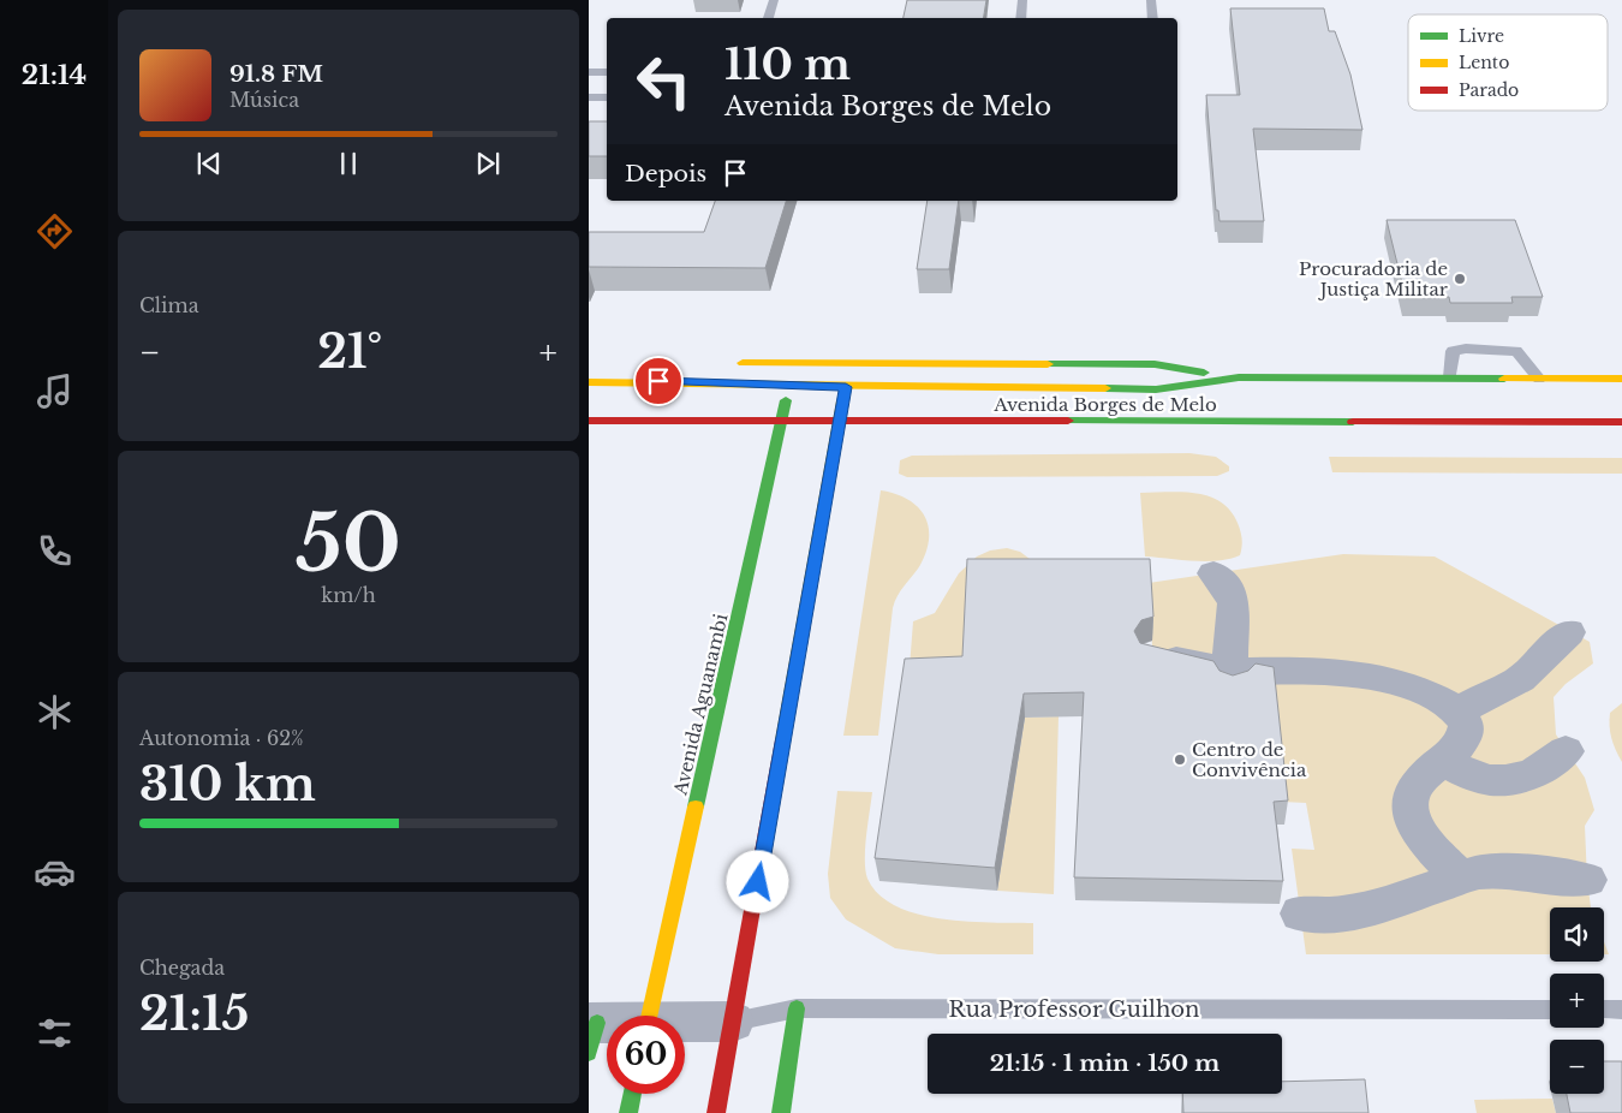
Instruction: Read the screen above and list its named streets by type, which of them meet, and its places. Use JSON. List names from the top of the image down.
{
  "streets": {
    "main road": ["Avenida Borges de Melo", "Avenida Aguanambi"],
    "street": ["Rua Professor Guilhon"]
  },
  "crossings": [
    ["Avenida Borges de Melo", "Avenida Aguanambi"]
  ],
  "places": ["Procuradoria de Justiça Militar", "Centro de Convivência"],
  "legend": ["Livre", "Lento", "Parado"],
  "page": {
    "tabs": "21:14",
    "turn": ["110 m", "Avenida Borges de Melo"],
    "song": ["91.8 FM", "Música"],
    "then": "Depois",
    "tile": [
      "Clima",
      ["50", "km/h"],
      ["Autonomia · 62%", "310 km"],
      ["Chegada", "21:15"]
    ],
    "heat": ["−", "21°", "+"],
    "map_buttons": ["+", "−"],
    "limit": "60",
    "trip": "21:15 · 1 min · 150 m"
  }
}
